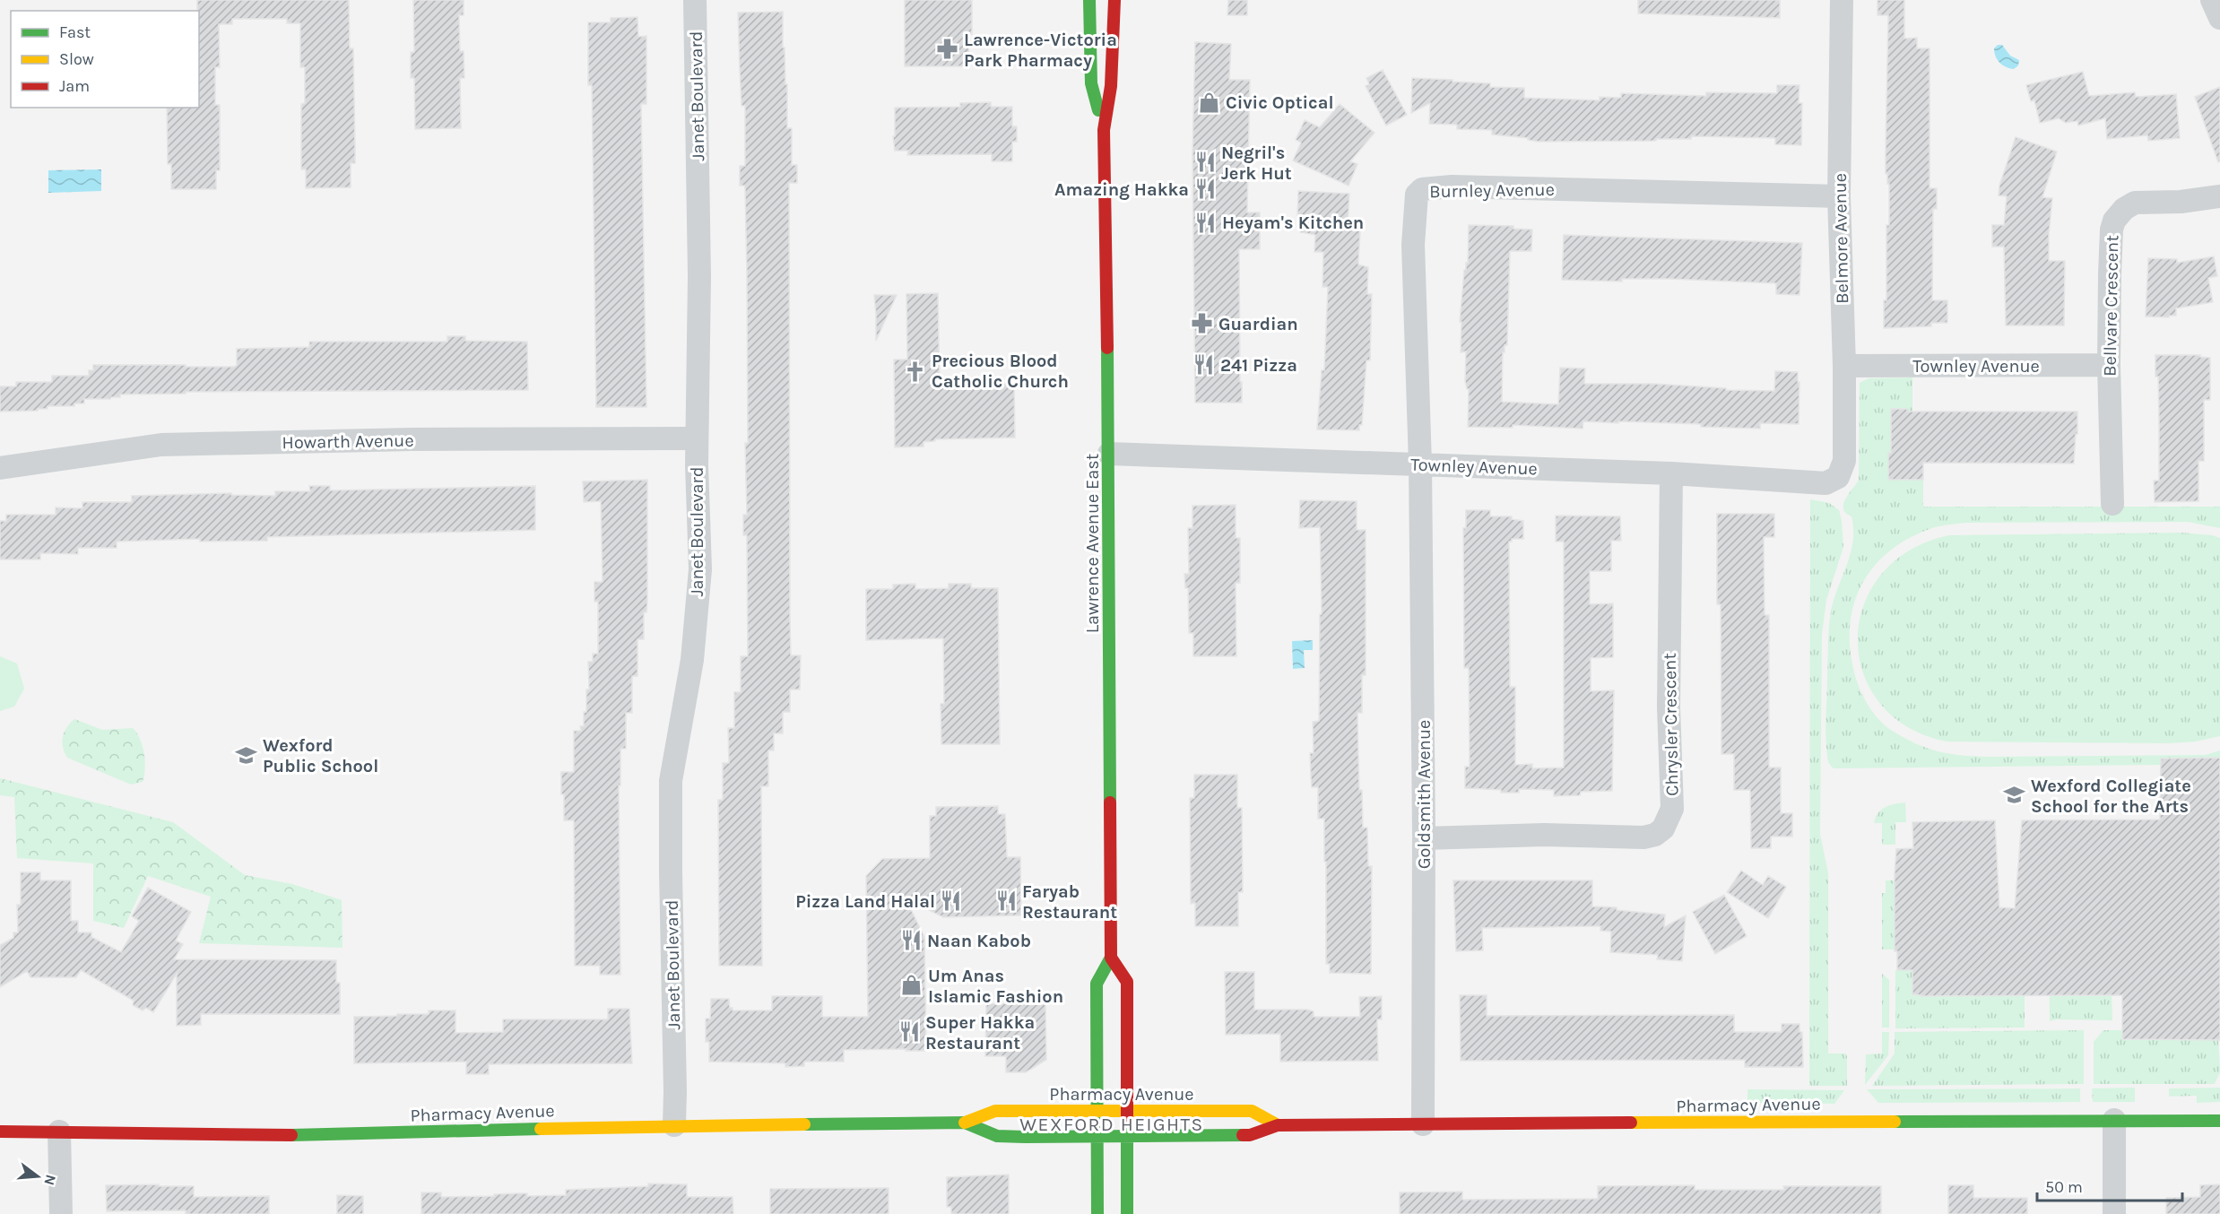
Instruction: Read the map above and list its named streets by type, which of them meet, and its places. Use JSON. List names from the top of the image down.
{
  "streets": {
    "street": [
      "Janet Boulevard",
      "Burnley Avenue",
      "Belmore Avenue",
      "Bellvare Crescent",
      "Townley Avenue",
      "Howarth Avenue",
      "Lawrence Avenue East",
      "Chrysler Crescent",
      "Goldsmith Avenue",
      "Pharmacy Avenue"
    ]
  },
  "crossings": [
    ["Janet Boulevard", "Howarth Avenue"],
    ["Janet Boulevard", "Pharmacy Avenue"],
    ["Burnley Avenue", "Belmore Avenue"],
    ["Burnley Avenue", "Townley Avenue"],
    ["Burnley Avenue", "Goldsmith Avenue"],
    ["Belmore Avenue", "Townley Avenue"],
    ["Bellvare Crescent", "Townley Avenue"],
    ["Townley Avenue", "Lawrence Avenue East"],
    ["Townley Avenue", "Chrysler Crescent"],
    ["Townley Avenue", "Goldsmith Avenue"],
    ["Chrysler Crescent", "Goldsmith Avenue"],
    ["Goldsmith Avenue", "Pharmacy Avenue"]
  ],
  "districts": ["WEXFORD HEIGHTS"],
  "places": {
    "pharmacy": ["Lawrence-Victoria Park Pharmacy", "Guardian"],
    "shop": ["Civic Optical", "Um Anas Islamic Fashion"],
    "restaurant": [
      "Negril's Jerk Hut",
      "Amazing Hakka",
      "Heyam's Kitchen",
      "241 Pizza",
      "Pizza Land Halal",
      "Faryab Restaurant",
      "Naan Kabob",
      "Super Hakka Restaurant"
    ],
    "church": ["Precious Blood Catholic Church"],
    "school or university": ["Wexford Public School", "Wexford Collegiate School for the Arts"]
  },
  "legend": ["Fast", "Slow", "Jam"],
  "scale_bar": "50 m",
  "north": "right"
}
